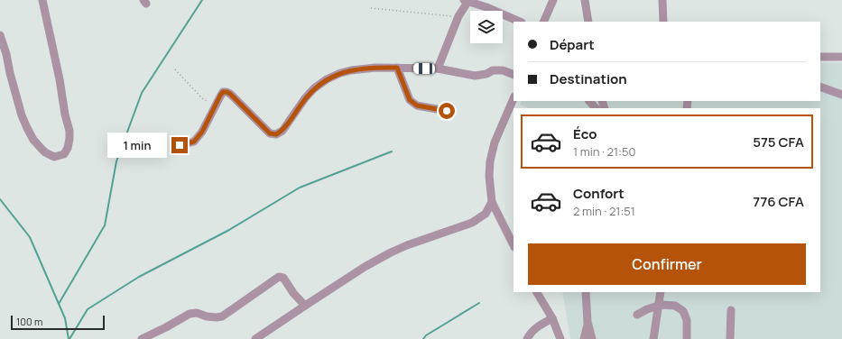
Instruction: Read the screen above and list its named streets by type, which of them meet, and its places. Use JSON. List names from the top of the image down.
{
  "scale_bar": "100 m",
  "page": {
    "banner": ["Départ", "Destination"],
    "list": [
      {
        "name": "Éco",
        "note": "1 min · 21:50",
        "value": "575 CFA"
      },
      {
        "name": "Confort",
        "note": "2 min · 21:51",
        "value": "776 CFA"
      }
    ],
    "bubble": "1 min",
    "buttons": "Confirmer",
    "scale": "100 m"
  }
}
